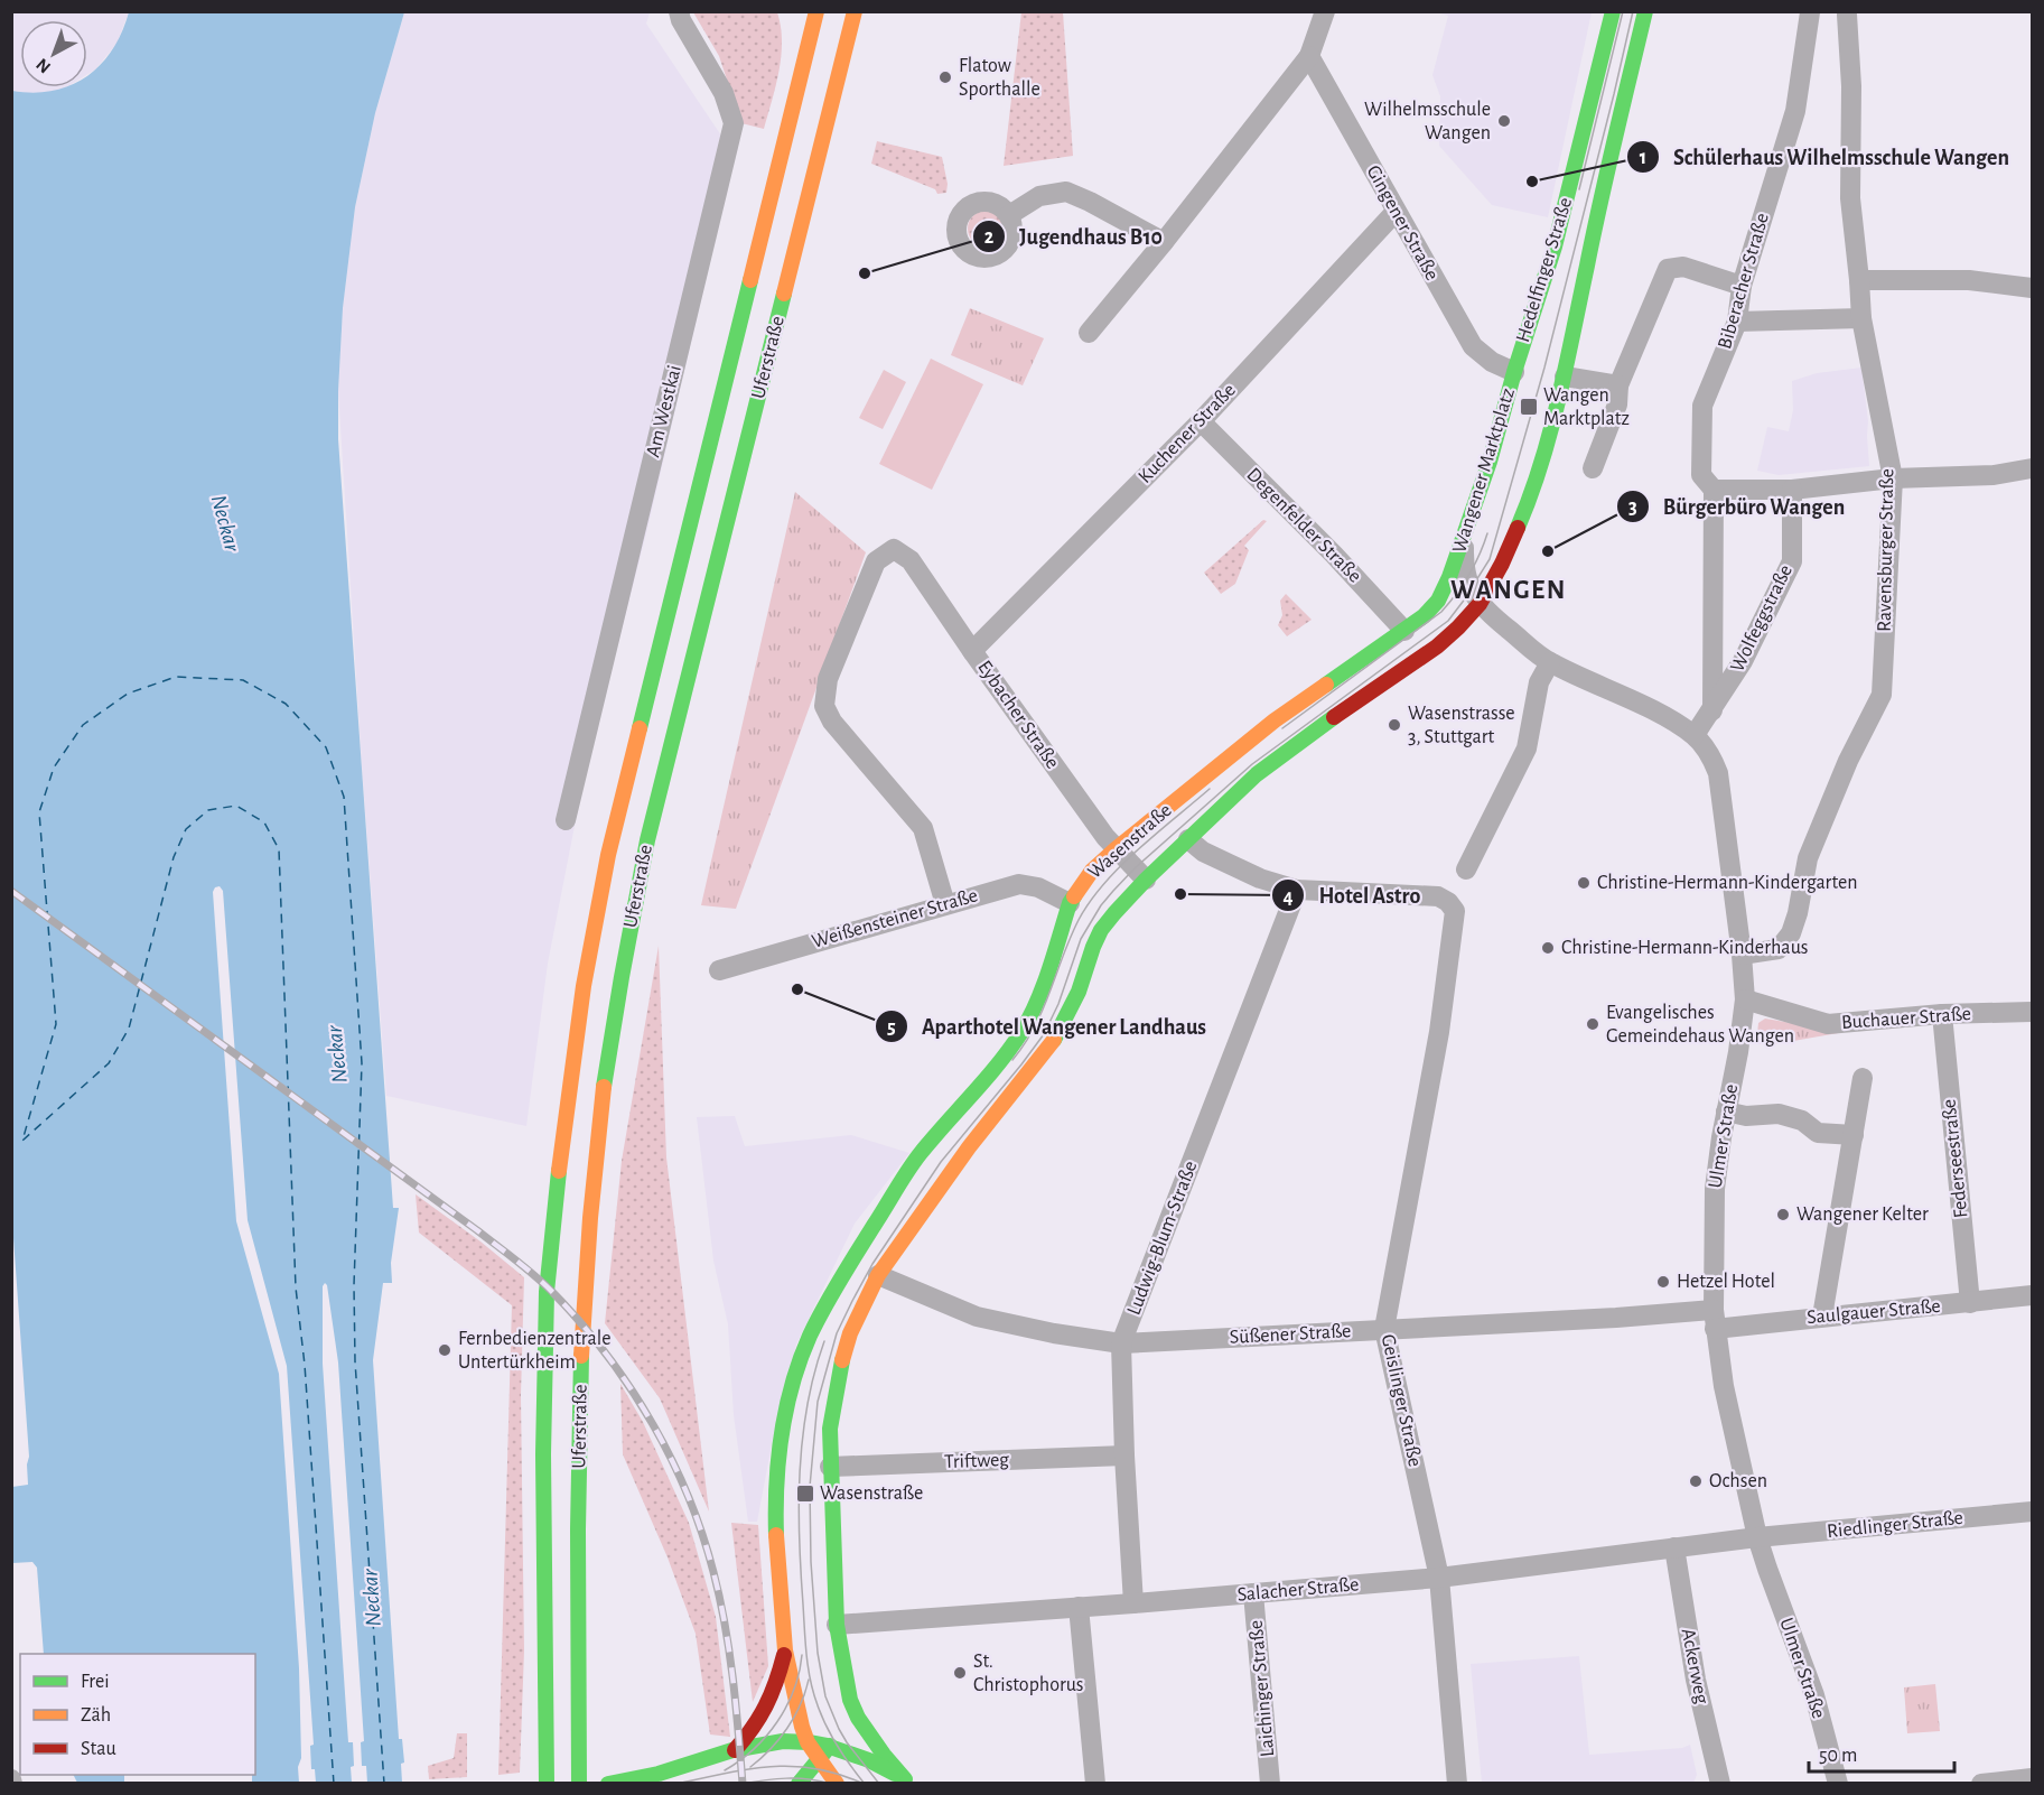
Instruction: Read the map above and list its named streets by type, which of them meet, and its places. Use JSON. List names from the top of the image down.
{
  "streets": {
    "main road": [
      "Hedelfinger Straße",
      "Uferstraße",
      "Wangener Marktplatz",
      "Wasenstraße"
    ],
    "street": [
      "Gingener Straße",
      "Biberacher Straße",
      "Am Westkai",
      "Kuchener Straße",
      "Degenfelder Straße",
      "Ravensburger Straße",
      "Wolfeggstraße",
      "Eybacher Straße",
      "Weißensteiner Straße",
      "Buchauer Straße",
      "Ulmer Straße",
      "Federseestraße",
      "Ludwig-Blum-Straße",
      "Saulgauer Straße",
      "Süßener Straße",
      "Geislinger Straße",
      "Triftweg",
      "Riedlinger Straße",
      "Salacher Straße",
      "Ackerweg",
      "Laichinger Straße"
    ]
  },
  "crossings": [
    ["Gingener Straße", "Hedelfinger Straße"],
    ["Gingener Straße", "Kuchener Straße"],
    ["Gingener Straße", "Wangener Marktplatz"],
    ["Hedelfinger Straße", "Wangener Marktplatz"],
    ["Biberacher Straße", "Wolfeggstraße"],
    ["Kuchener Straße", "Degenfelder Straße"],
    ["Kuchener Straße", "Eybacher Straße"],
    ["Wangener Marktplatz", "Degenfelder Straße"],
    ["Wangener Marktplatz", "Wasenstraße"],
    ["Wangener Marktplatz", "Ulmer Straße"],
    ["Degenfelder Straße", "Wasenstraße"],
    ["Ravensburger Straße", "Ulmer Straße"],
    ["Wolfeggstraße", "Ulmer Straße"],
    ["Eybacher Straße", "Wasenstraße"],
    ["Eybacher Straße", "Weißensteiner Straße"],
    ["Wasenstraße", "Weißensteiner Straße"],
    ["Wasenstraße", "Ulmer Straße"],
    ["Wasenstraße", "Süßener Straße"],
    ["Wasenstraße", "Triftweg"],
    ["Wasenstraße", "Salacher Straße"],
    ["Buchauer Straße", "Ulmer Straße"],
    ["Buchauer Straße", "Federseestraße"],
    ["Ulmer Straße", "Saulgauer Straße"],
    ["Ulmer Straße", "Süßener Straße"],
    ["Ulmer Straße", "Riedlinger Straße"],
    ["Ulmer Straße", "Salacher Straße"],
    ["Federseestraße", "Saulgauer Straße"],
    ["Ludwig-Blum-Straße", "Süßener Straße"],
    ["Ludwig-Blum-Straße", "Geislinger Straße"],
    ["Ludwig-Blum-Straße", "Triftweg"],
    ["Ludwig-Blum-Straße", "Salacher Straße"],
    ["Saulgauer Straße", "Süßener Straße"],
    ["Süßener Straße", "Geislinger Straße"],
    ["Geislinger Straße", "Salacher Straße"],
    ["Riedlinger Straße", "Salacher Straße"],
    ["Salacher Straße", "Ackerweg"],
    ["Salacher Straße", "Laichinger Straße"]
  ],
  "districts": ["WANGEN"],
  "water": ["Neckar"],
  "places": {
    "other": [
      "Flatow Sporthalle",
      "Wilhelmsschule Wangen",
      "Schülerhaus Wilhelmsschule Wangen",
      "Jugendhaus B10",
      "Bürgerbüro Wangen",
      "Wasenstrasse 3, Stuttgart",
      "Christine-Hermann-Kindergarten",
      "Hotel Astro",
      "Christine-Hermann-Kinderhaus",
      "Aparthotel Wangener Landhaus",
      "Evangelisches Gemeindehaus Wangen",
      "Wangener Kelter",
      "Hetzel Hotel",
      "Fernbedienzentrale Untertürkheim",
      "Ochsen",
      "St. Christophorus"
    ],
    "transit": ["Wangen Marktplatz", "Wasenstraße"]
  },
  "legend": ["Frei", "Zäh", "Stau"],
  "scale_bar": "50 m",
  "north": "bottom left"
}
